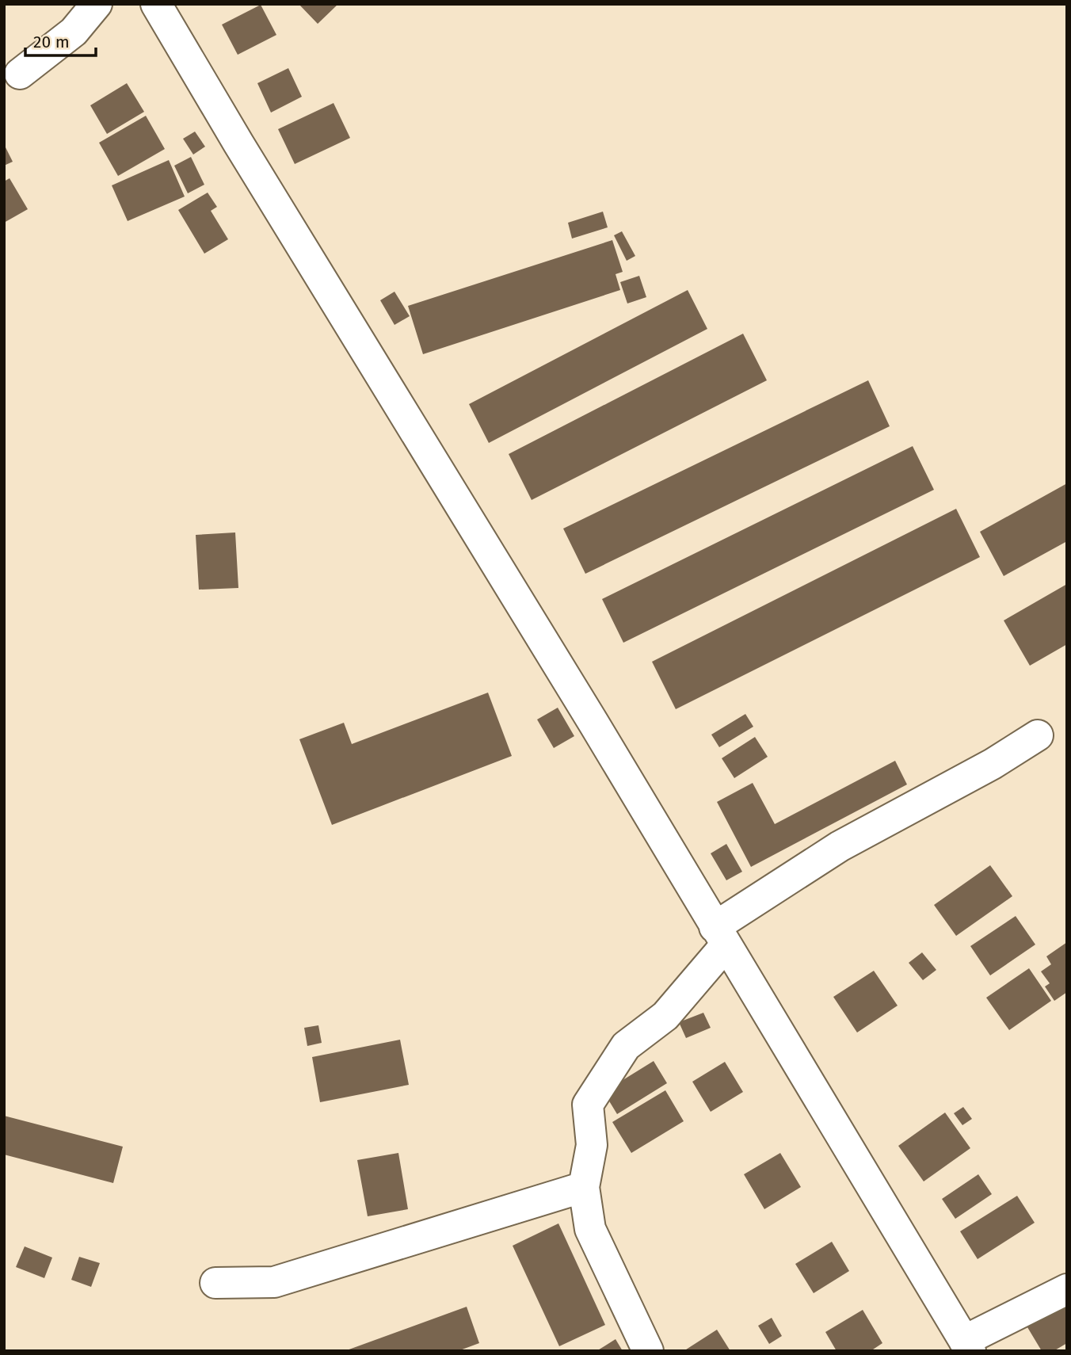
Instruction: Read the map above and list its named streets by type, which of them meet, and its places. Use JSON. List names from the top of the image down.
{
  "scale_bar": "20 m"
}
